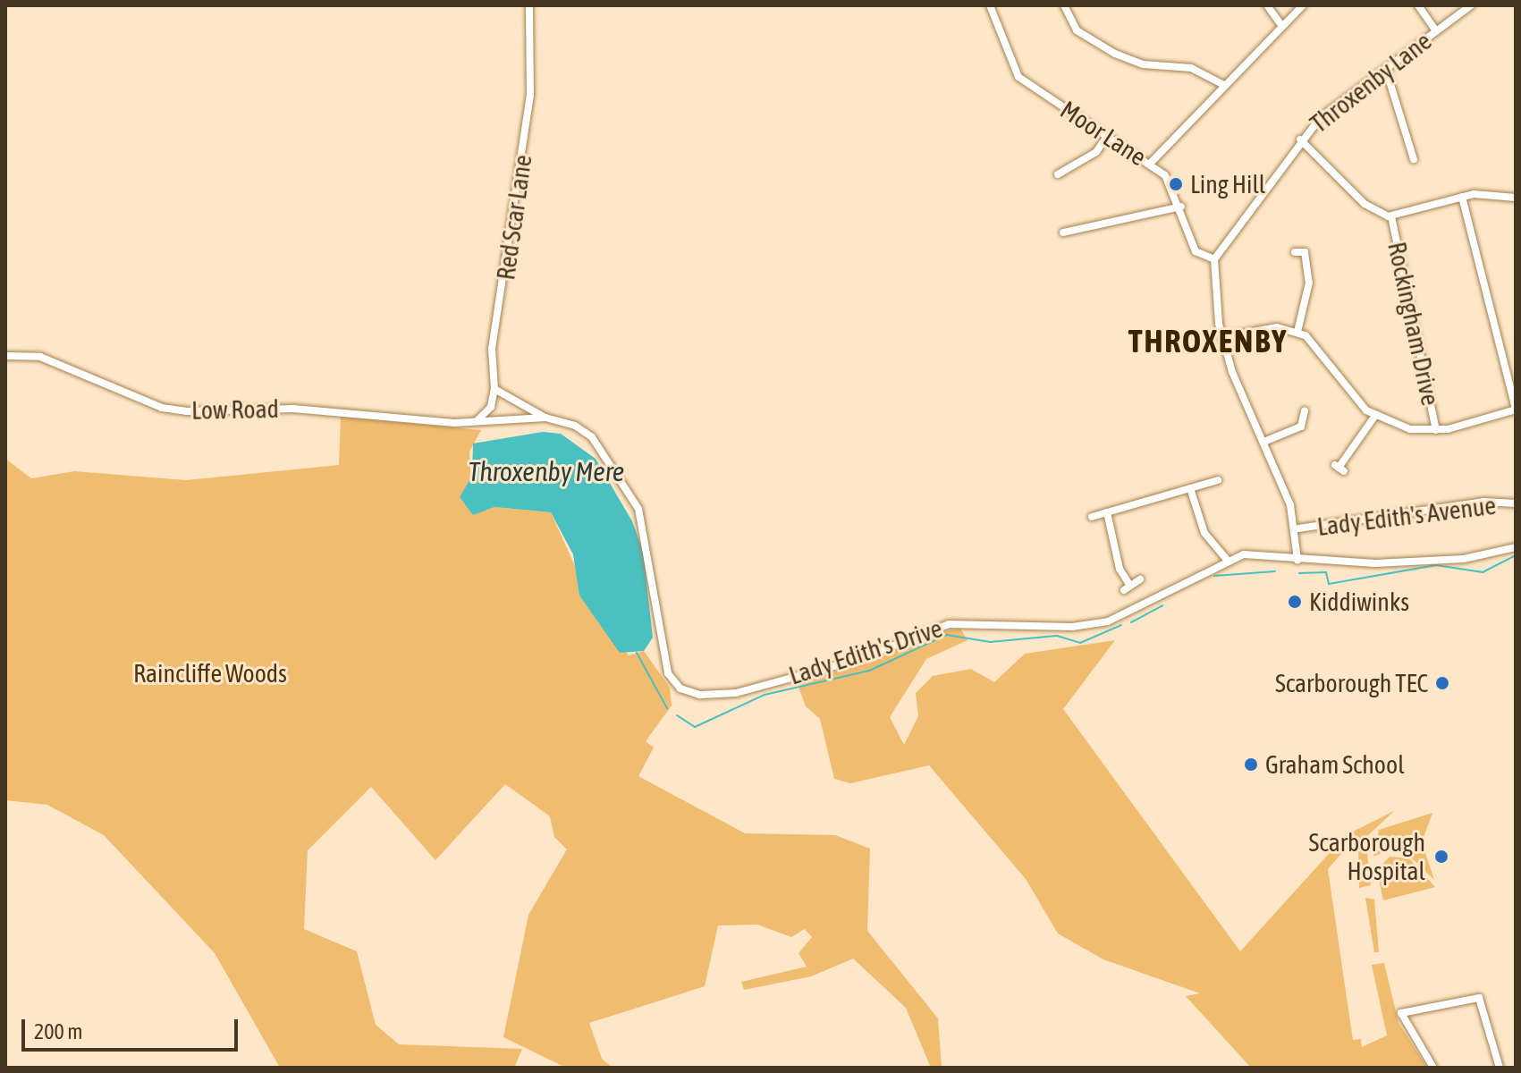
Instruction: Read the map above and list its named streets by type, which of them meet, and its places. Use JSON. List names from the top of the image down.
{
  "streets": {
    "street": [
      "Throxenby Lane",
      "Moor Lane",
      "Red Scar Lane",
      "Rockingham Drive",
      "Low Road",
      "Lady Edith's Avenue",
      "Lady Edith's Drive"
    ]
  },
  "crossings": [
    ["Throxenby Lane", "Moor Lane"],
    ["Low Road", "Lady Edith's Drive"]
  ],
  "districts": ["THROXENBY"],
  "water": ["Throxenby Mere"],
  "parks": ["Raincliffe Woods"],
  "places": [
    "Ling Hill",
    "Kiddiwinks",
    "Scarborough TEC",
    "Graham School",
    "Scarborough Hospital"
  ],
  "scale_bar": "200 m"
}
